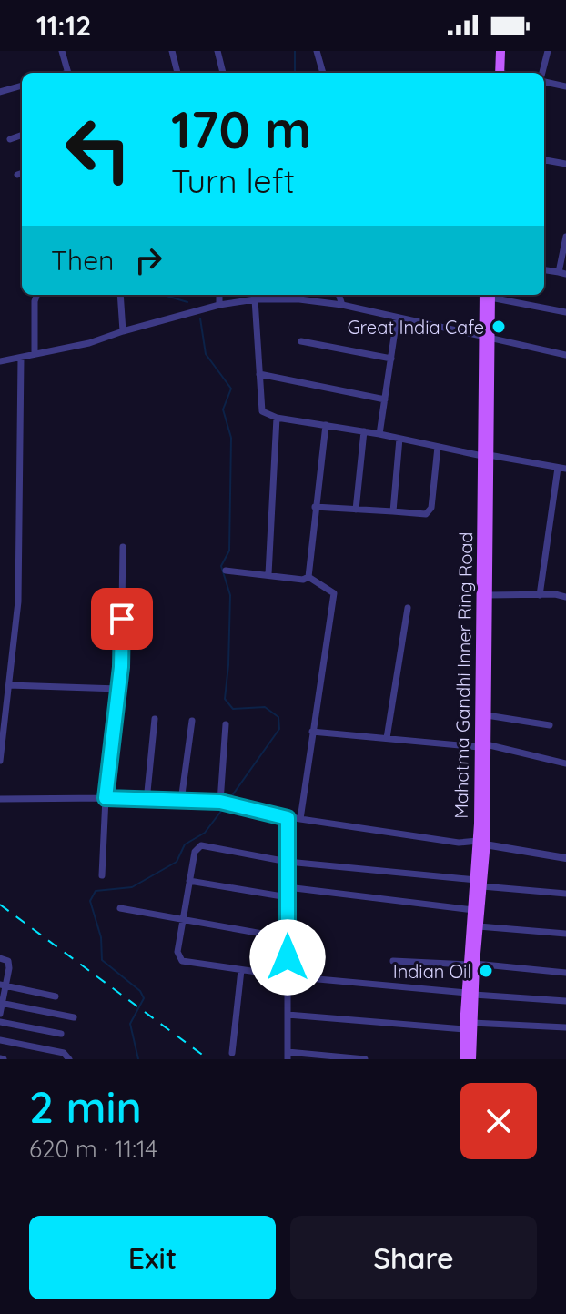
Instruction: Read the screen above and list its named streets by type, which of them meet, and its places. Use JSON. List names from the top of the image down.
{
  "streets": {
    "main road": ["Mahatma Gandhi Inner Ring Road"]
  },
  "places": ["Great India Cafe", "Indian Oil"],
  "page": {
    "status": "11:12",
    "turn": ["170 m", "Turn left"],
    "then": "Then",
    "heading": ["2 min", "620 m · 11:14"],
    "buttons": ["Exit", "Share"]
  }
}
